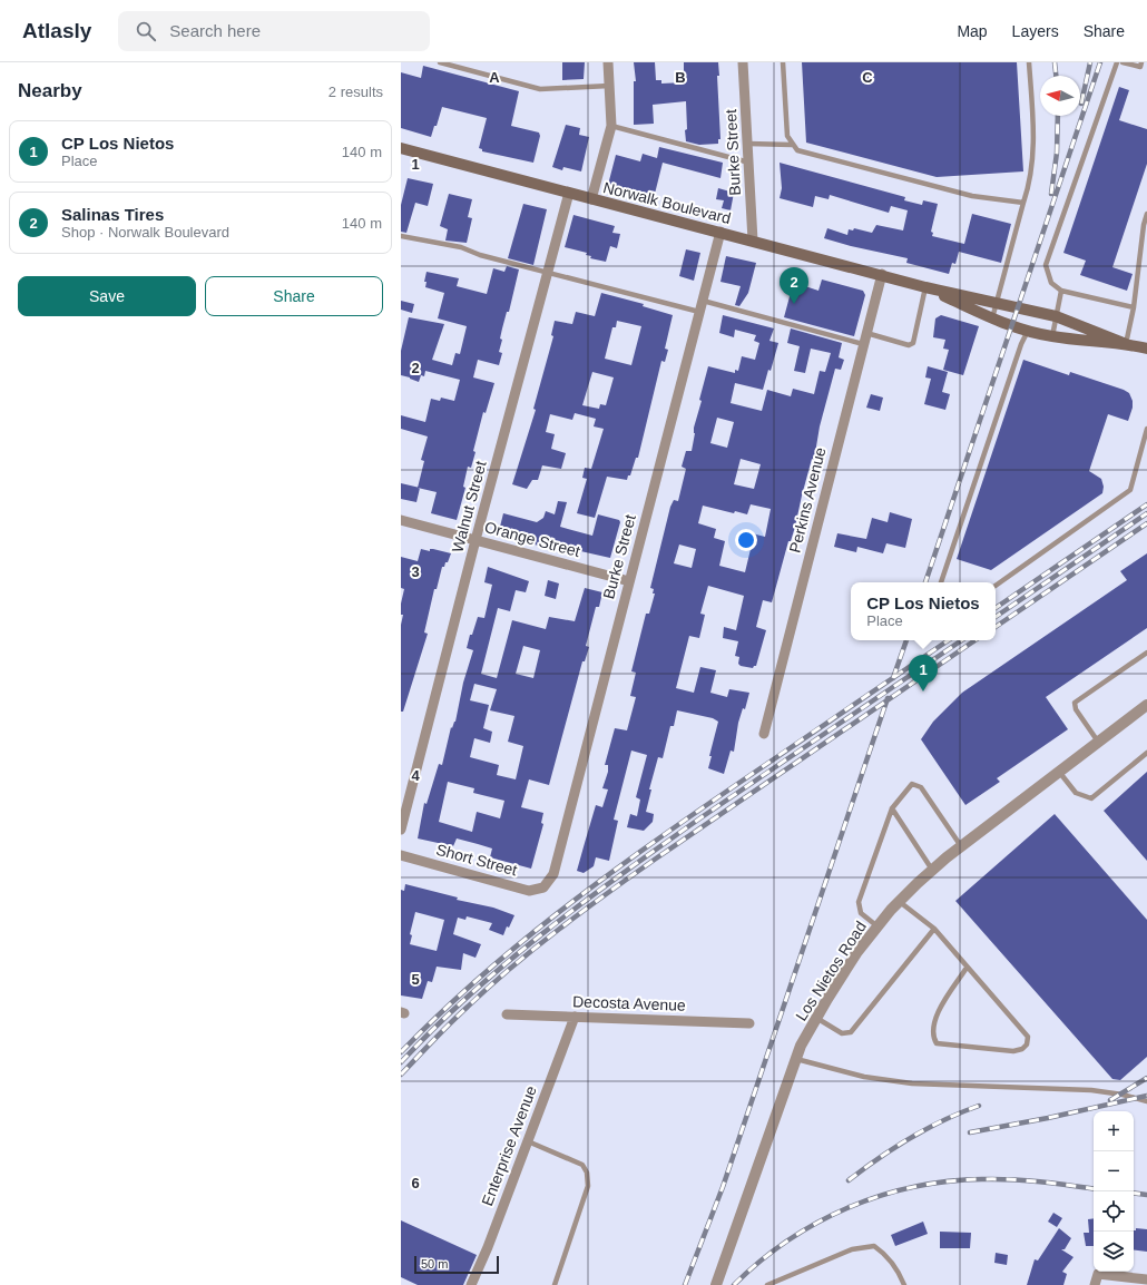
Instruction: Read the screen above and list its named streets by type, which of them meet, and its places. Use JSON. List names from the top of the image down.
{
  "streets": {
    "main road": ["Norwalk Boulevard"],
    "street": [
      "Burke Street",
      "Perkins Avenue",
      "Walnut Street",
      "Orange Street",
      "Short Street",
      "Los Nietos Road",
      "Decosta Avenue",
      "Enterprise Avenue"
    ]
  },
  "crossings": [
    ["Burke Street", "Norwalk Boulevard"],
    ["Burke Street", "Orange Street"],
    ["Burke Street", "Short Street"],
    ["Norwalk Boulevard", "Perkins Avenue"],
    ["Norwalk Boulevard", "Walnut Street"],
    ["Walnut Street", "Orange Street"],
    ["Decosta Avenue", "Enterprise Avenue"]
  ],
  "scale_bar": "50 m",
  "north": "left",
  "page": {
    "header": "Atlasly",
    "search": "Search here",
    "nav": ["Map", "Layers", "Share"],
    "heading": ["Nearby", "2 results"],
    "list": [
      {
        "mark": "1",
        "name": "CP Los Nietos",
        "note": "Place",
        "value": "140 m"
      },
      {
        "mark": "2",
        "name": "Salinas Tires",
        "note": "Shop · Norwalk Boulevard",
        "value": "140 m"
      }
    ],
    "buttons": ["Save", "Share"],
    "pins": ["2", "1"],
    "popup": ["CP Los Nietos", "Place"],
    "map_buttons": ["+", "−"],
    "scale": "50 m"
  },
  "grid": {
    "columns": ["A", "B", "C"],
    "rows": [
      "1",
      "2",
      "3",
      "4",
      "5",
      "6"
    ]
  }
}
